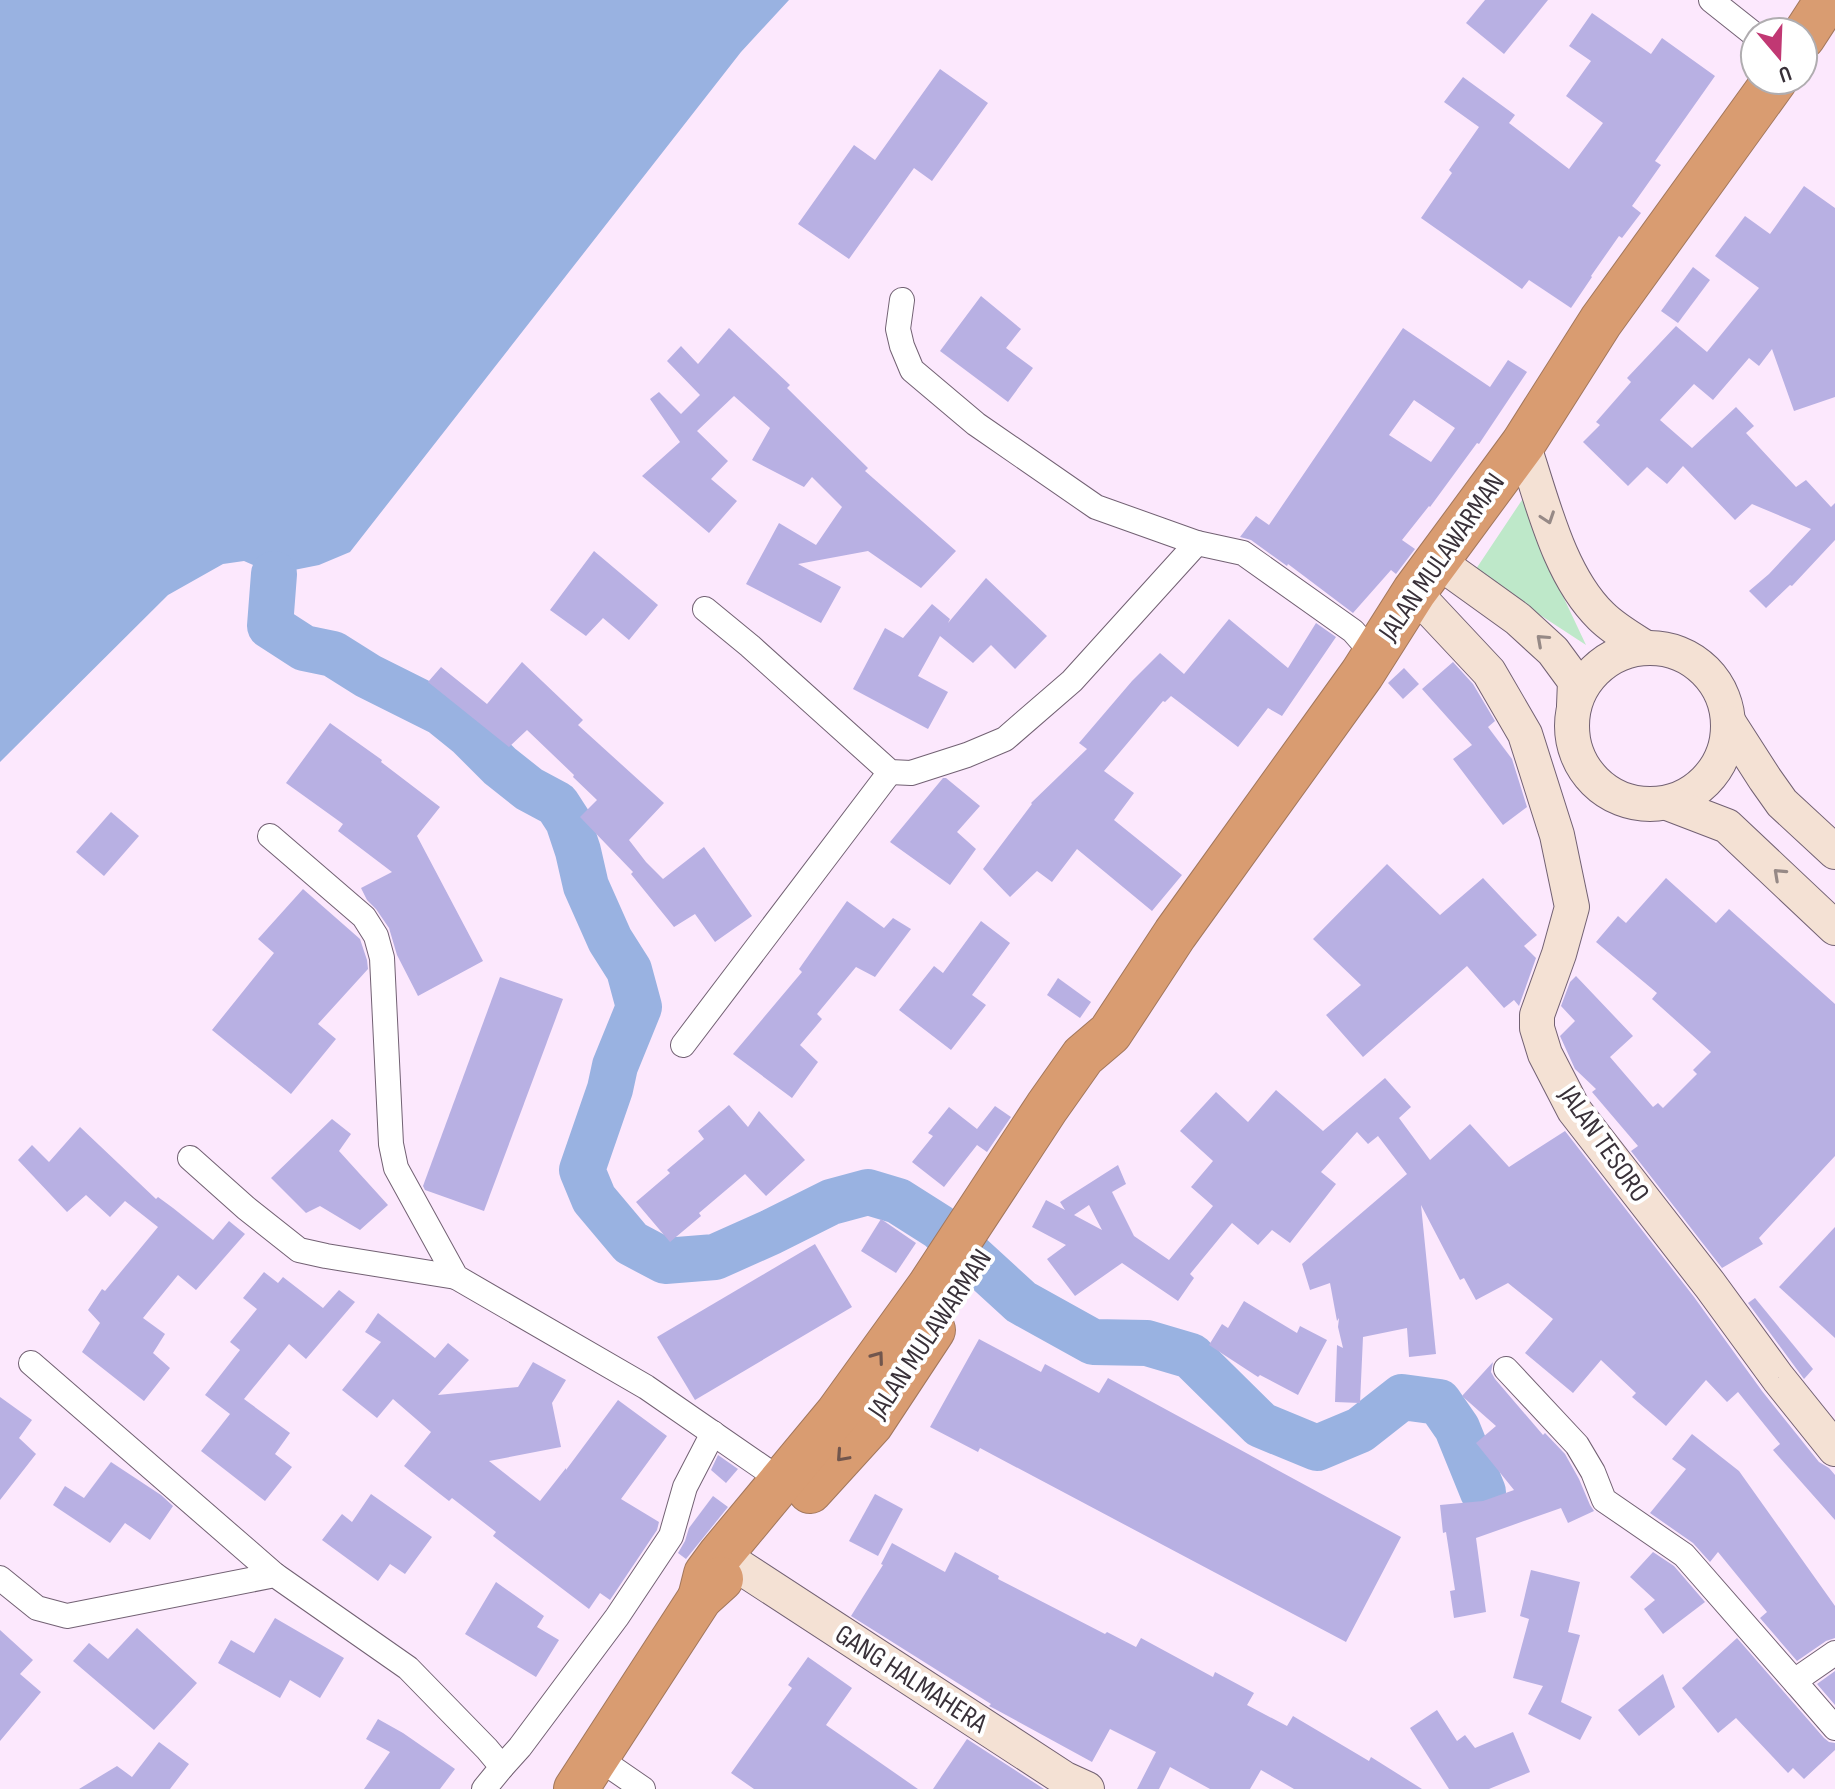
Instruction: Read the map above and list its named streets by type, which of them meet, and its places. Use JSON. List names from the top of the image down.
{
  "streets": {
    "highway": ["JALAN MULAWARMAN"],
    "street": ["JALAN TESORO", "GANG HALMAHERA"]
  },
  "crossings": [
    ["JALAN MULAWARMAN", "JALAN TESORO"],
    ["JALAN MULAWARMAN", "GANG HALMAHERA"]
  ],
  "north": "bottom"
}
